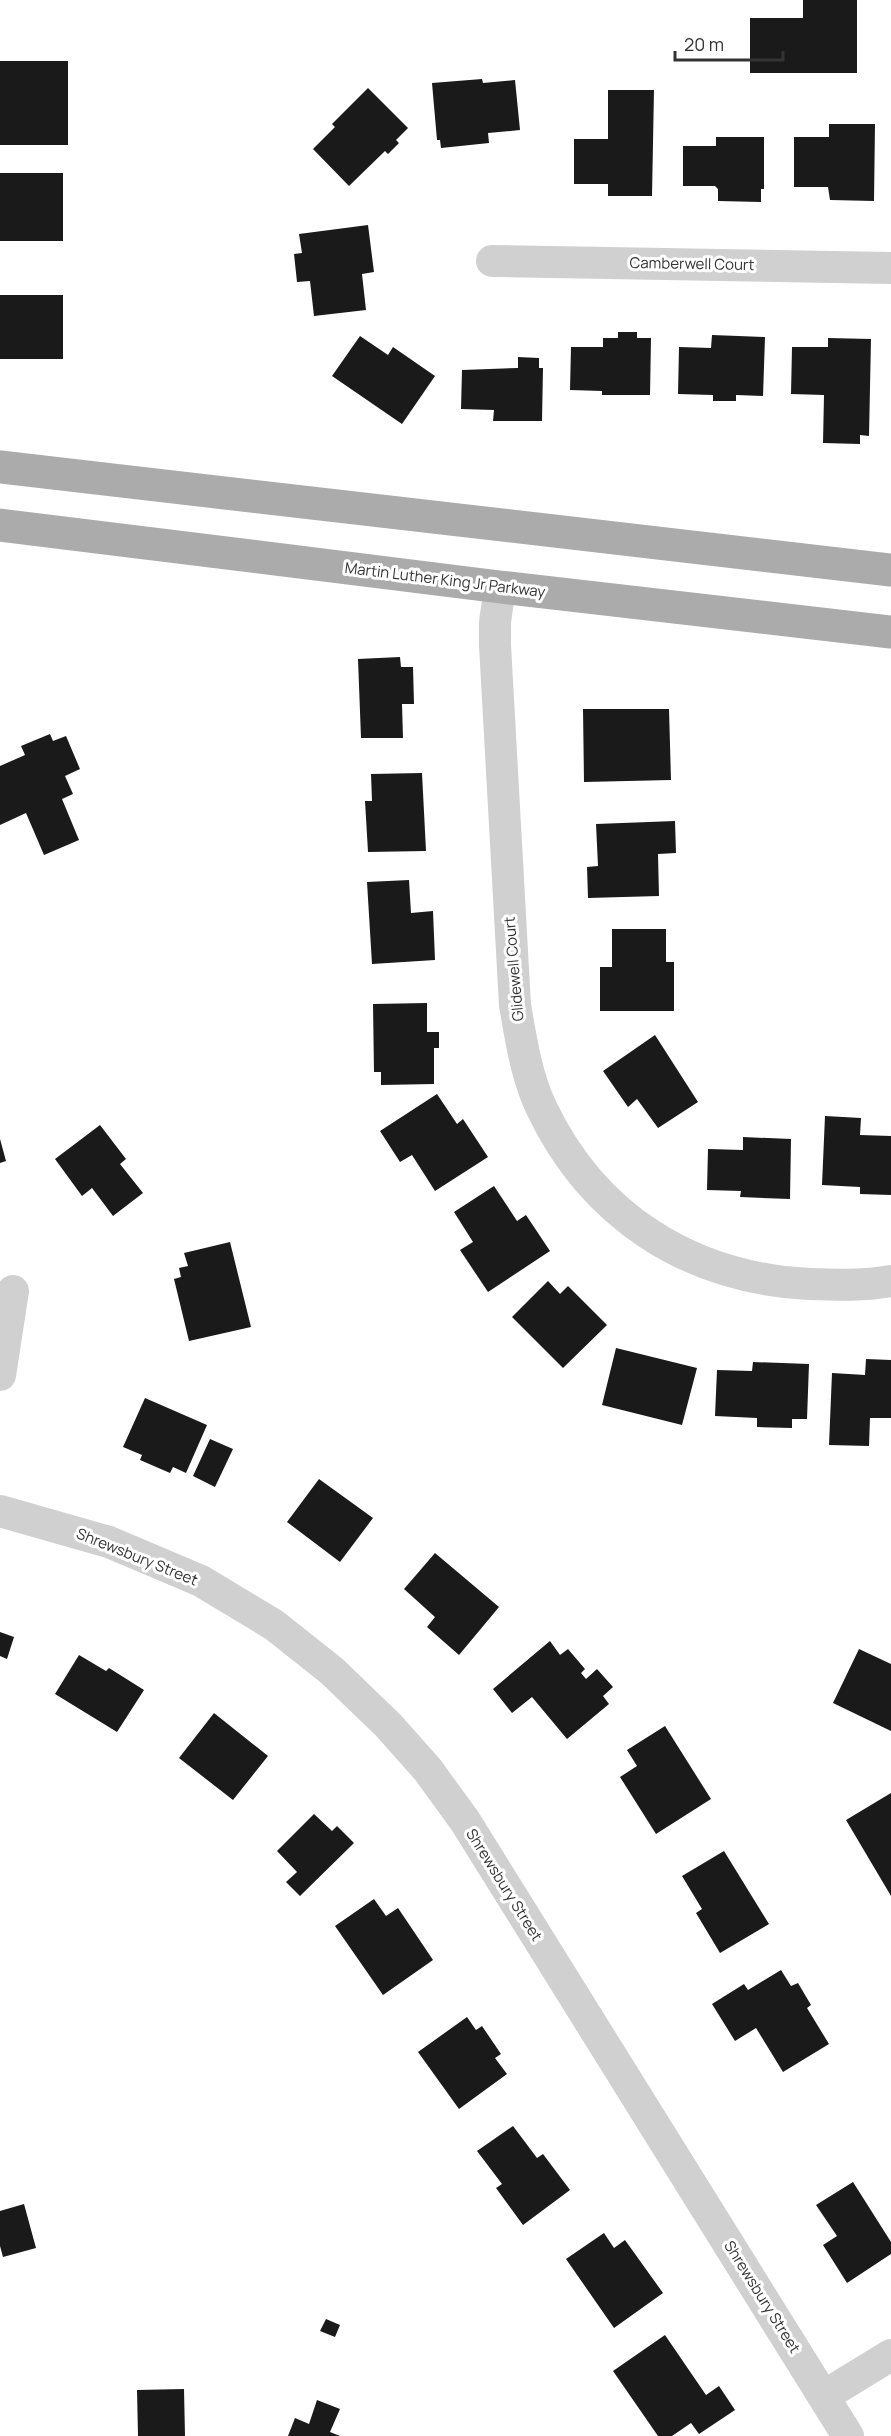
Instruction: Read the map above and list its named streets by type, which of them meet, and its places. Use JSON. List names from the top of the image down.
{
  "streets": {
    "main road": ["Martin Luther King Jr Parkway"],
    "street": ["Camberwell Court", "Glidewell Court", "Shrewsbury Street"]
  },
  "crossings": [
    ["Martin Luther King Jr Parkway", "Glidewell Court"]
  ],
  "scale_bar": "20 m"
}
